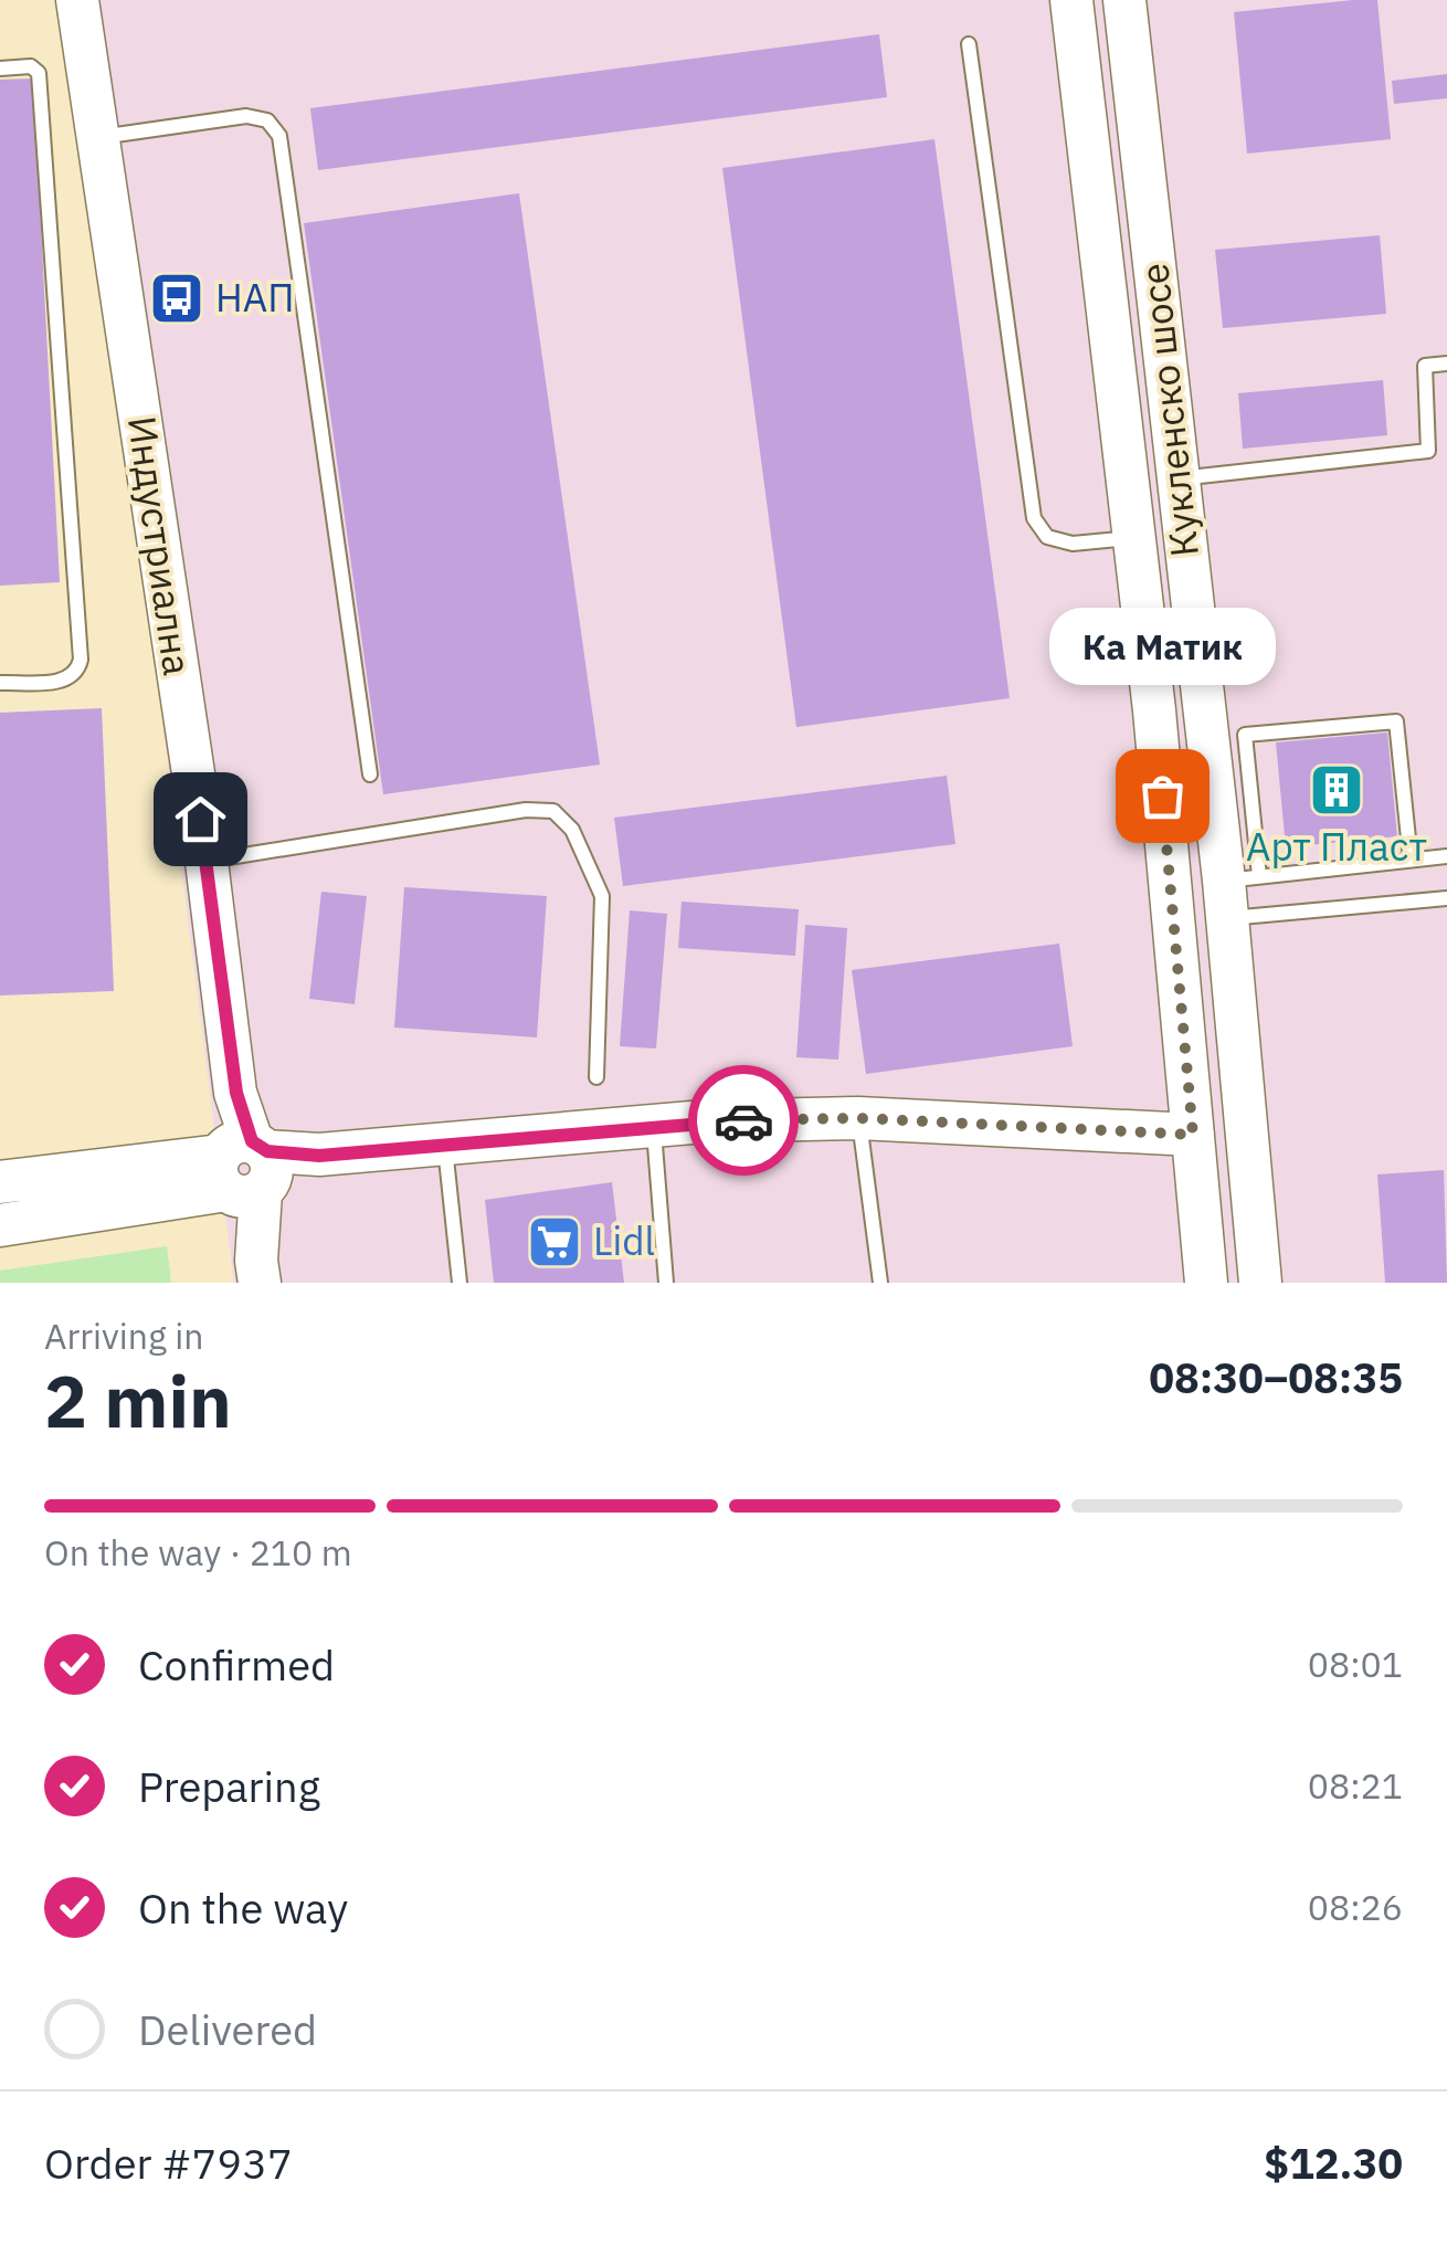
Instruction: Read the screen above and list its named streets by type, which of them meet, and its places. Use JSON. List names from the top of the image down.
{
  "streets": {
    "street": ["Кукленско шосе", "Индустриална"]
  },
  "places": {
    "bus stop": ["НАП"],
    "building": ["Арт Пласт"],
    "other": ["Ка Матик"],
    "supermarket": ["Lidl"]
  },
  "page": {
    "bubble": "Ка Матик",
    "heading": ["2 min", "Arriving in", "08:30–08:35"],
    "panel": ["Order #7937", "$12.30"],
    "bar": "On the way · 210 m",
    "list": [
      ["Confirmed", "08:01"],
      ["Preparing", "08:21"],
      ["On the way", "08:26"],
      "Delivered"
    ]
  }
}
